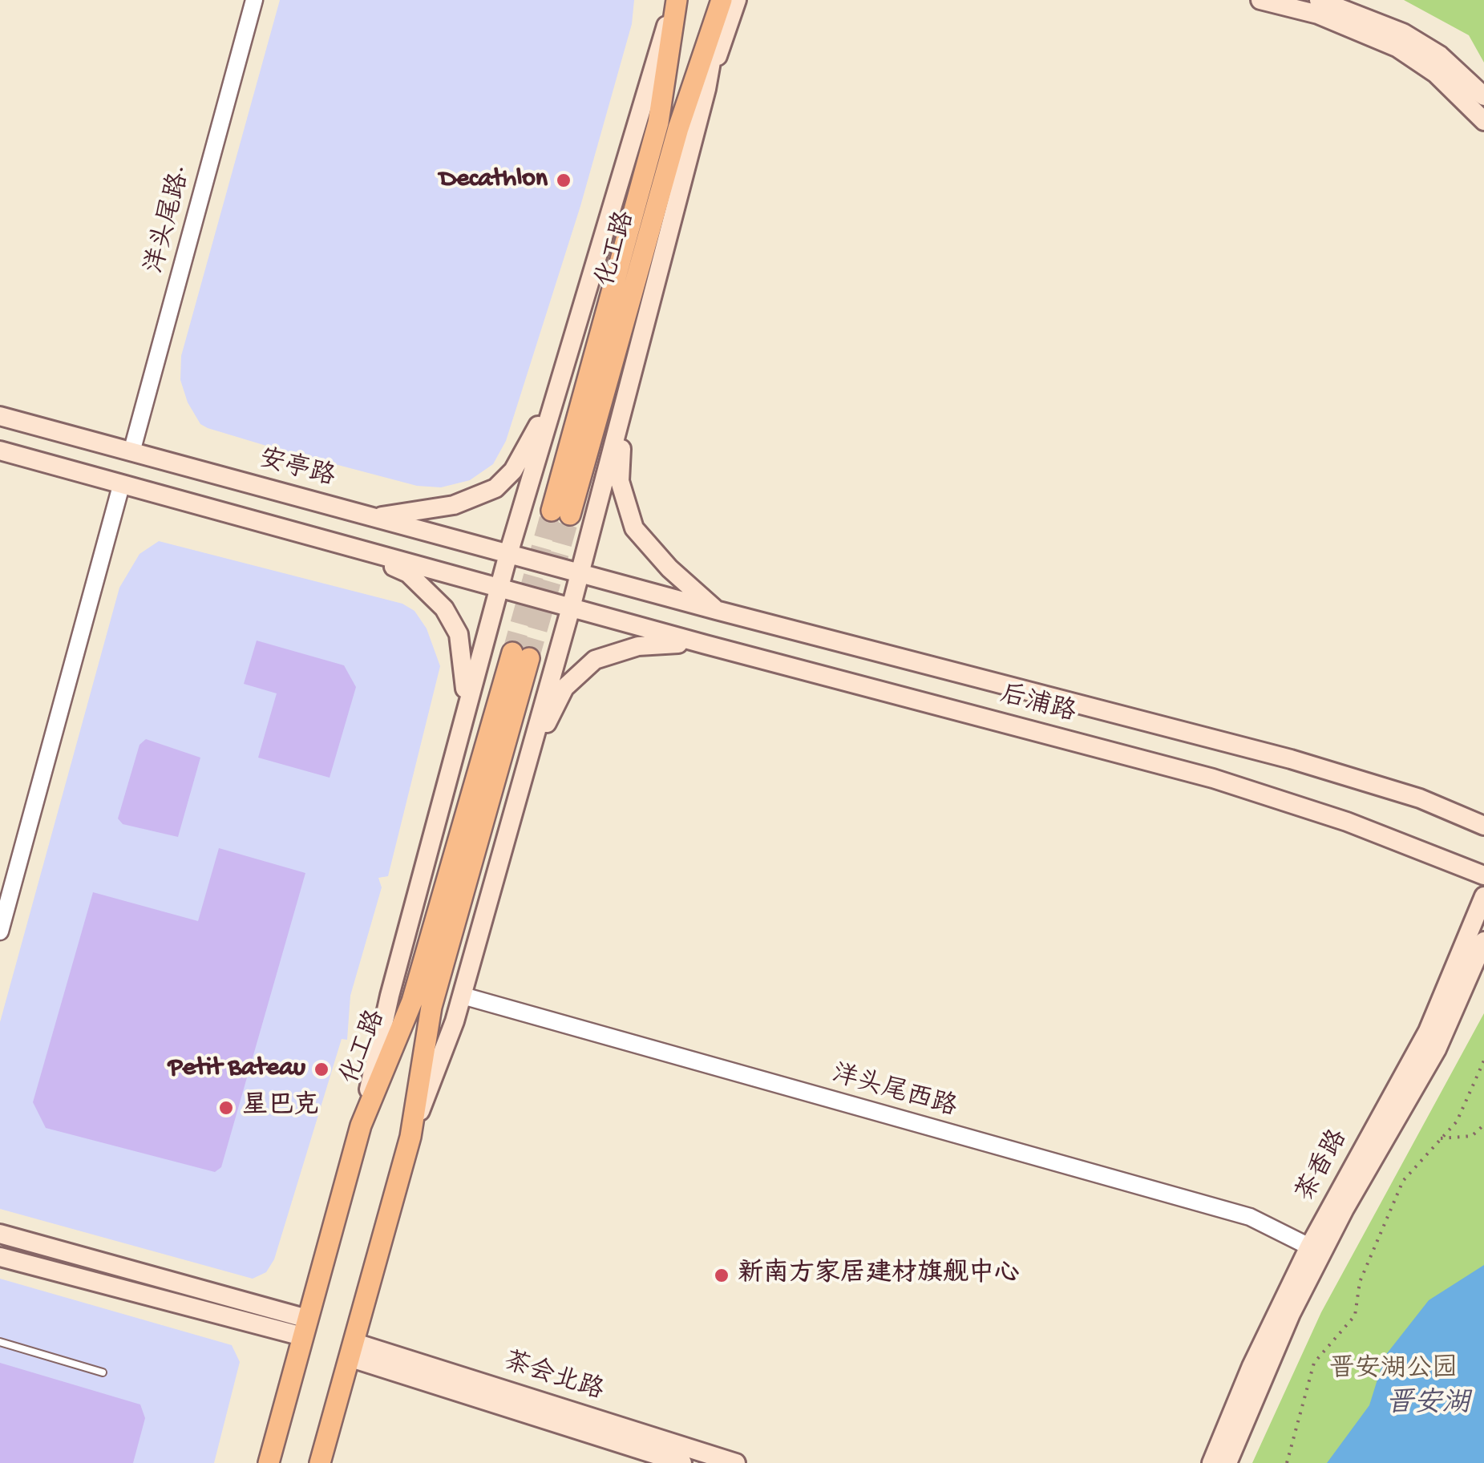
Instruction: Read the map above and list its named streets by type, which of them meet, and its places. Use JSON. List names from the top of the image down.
{
  "streets": {
    "highway": ["化工路"],
    "main road": [
      "安亭路",
      "后浦路",
      "茶香路",
      "茶会北路"
    ],
    "street": ["洋头尾路·", "洋头尾西路"]
  },
  "crossings": [
    ["洋头尾路·", "安亭路"],
    ["化工路", "茶会北路"],
    ["安亭路", "后浦路"],
    ["洋头尾西路", "茶香路"]
  ],
  "water": ["晋安湖"],
  "parks": ["晋安湖公园"],
  "places": [
    "Decathlon",
    "Petit Bateau",
    "星巴克",
    "新南方家居建材旗舰中心"
  ]
}
